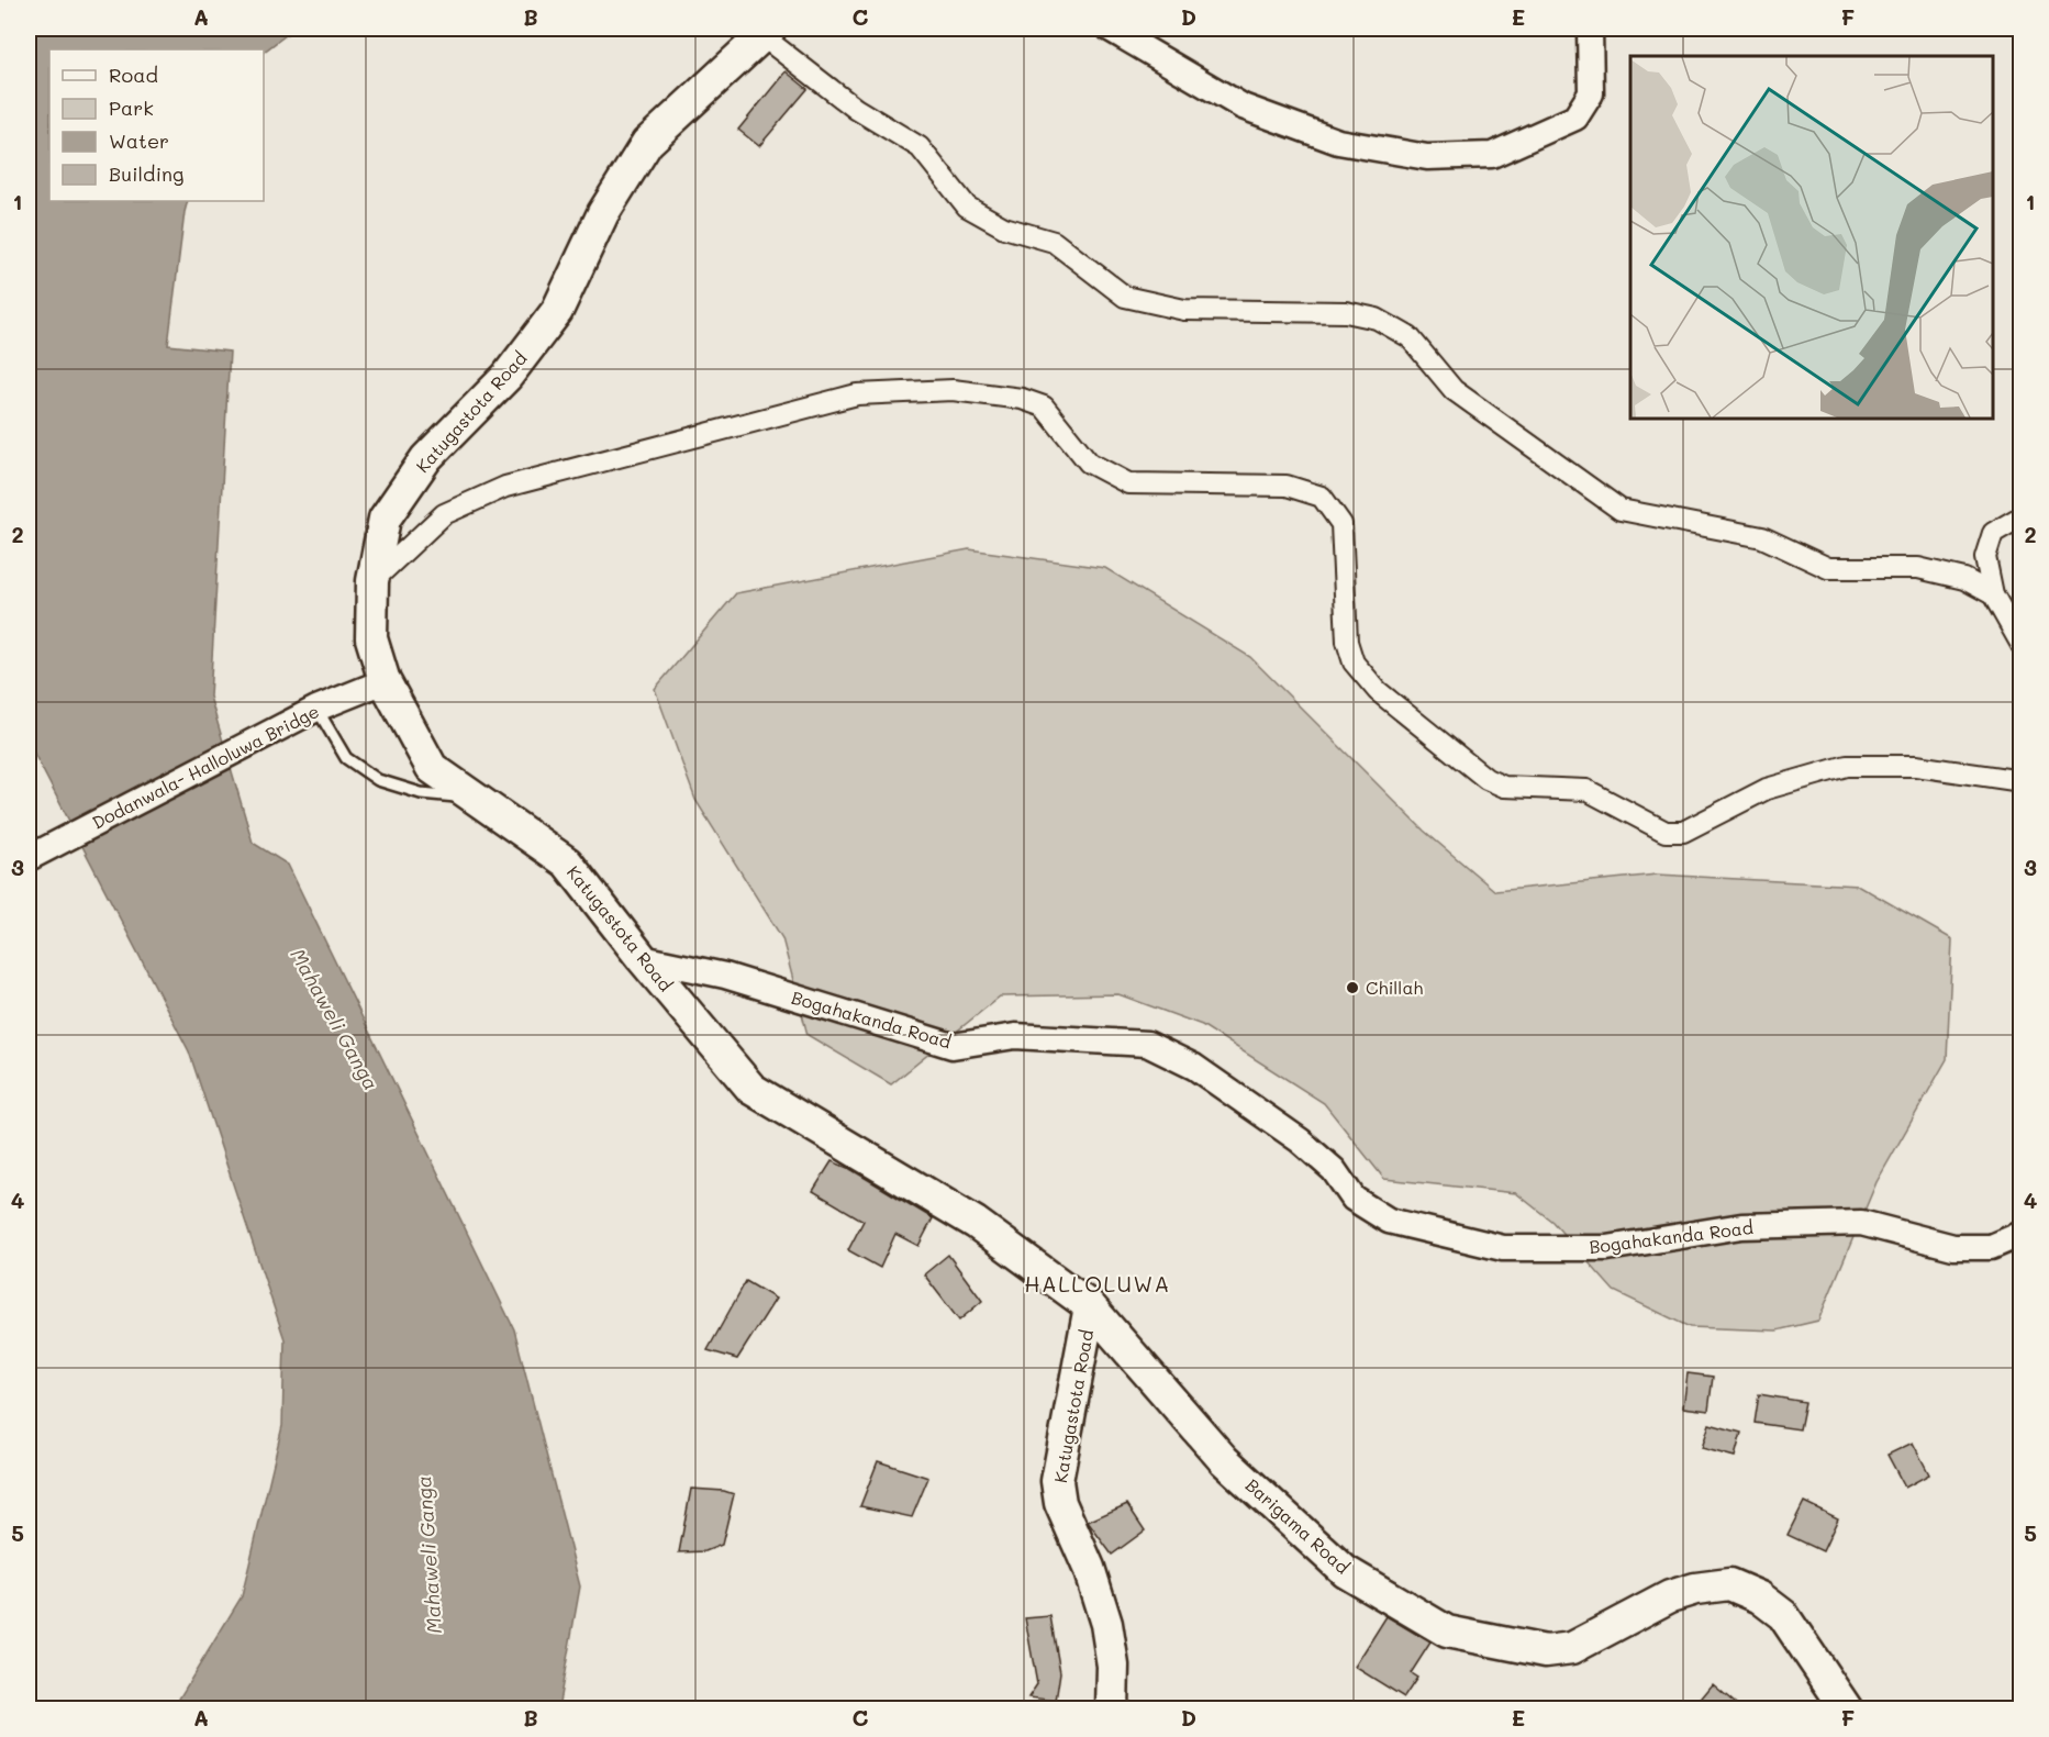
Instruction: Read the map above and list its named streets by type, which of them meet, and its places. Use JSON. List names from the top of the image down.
{
  "streets": {
    "main road": ["Katugastota Road", "Barigama Road"],
    "street": ["Dodanwala- Halloluwa Bridge", "Bogahakanda Road"]
  },
  "crossings": [
    ["Katugastota Road", "Dodanwala- Halloluwa Bridge"],
    ["Katugastota Road", "Bogahakanda Road"],
    ["Katugastota Road", "Barigama Road"]
  ],
  "districts": ["HALLOLUWA"],
  "water": ["Mahaweli Ganga"],
  "places": ["Chillah"],
  "legend": [
    "Road",
    "Park",
    "Water",
    "Building"
  ],
  "grid": {
    "columns": [
      "A",
      "B",
      "C",
      "D",
      "E",
      "F"
    ],
    "rows": [
      "1",
      "2",
      "3",
      "4",
      "5"
    ]
  }
}
